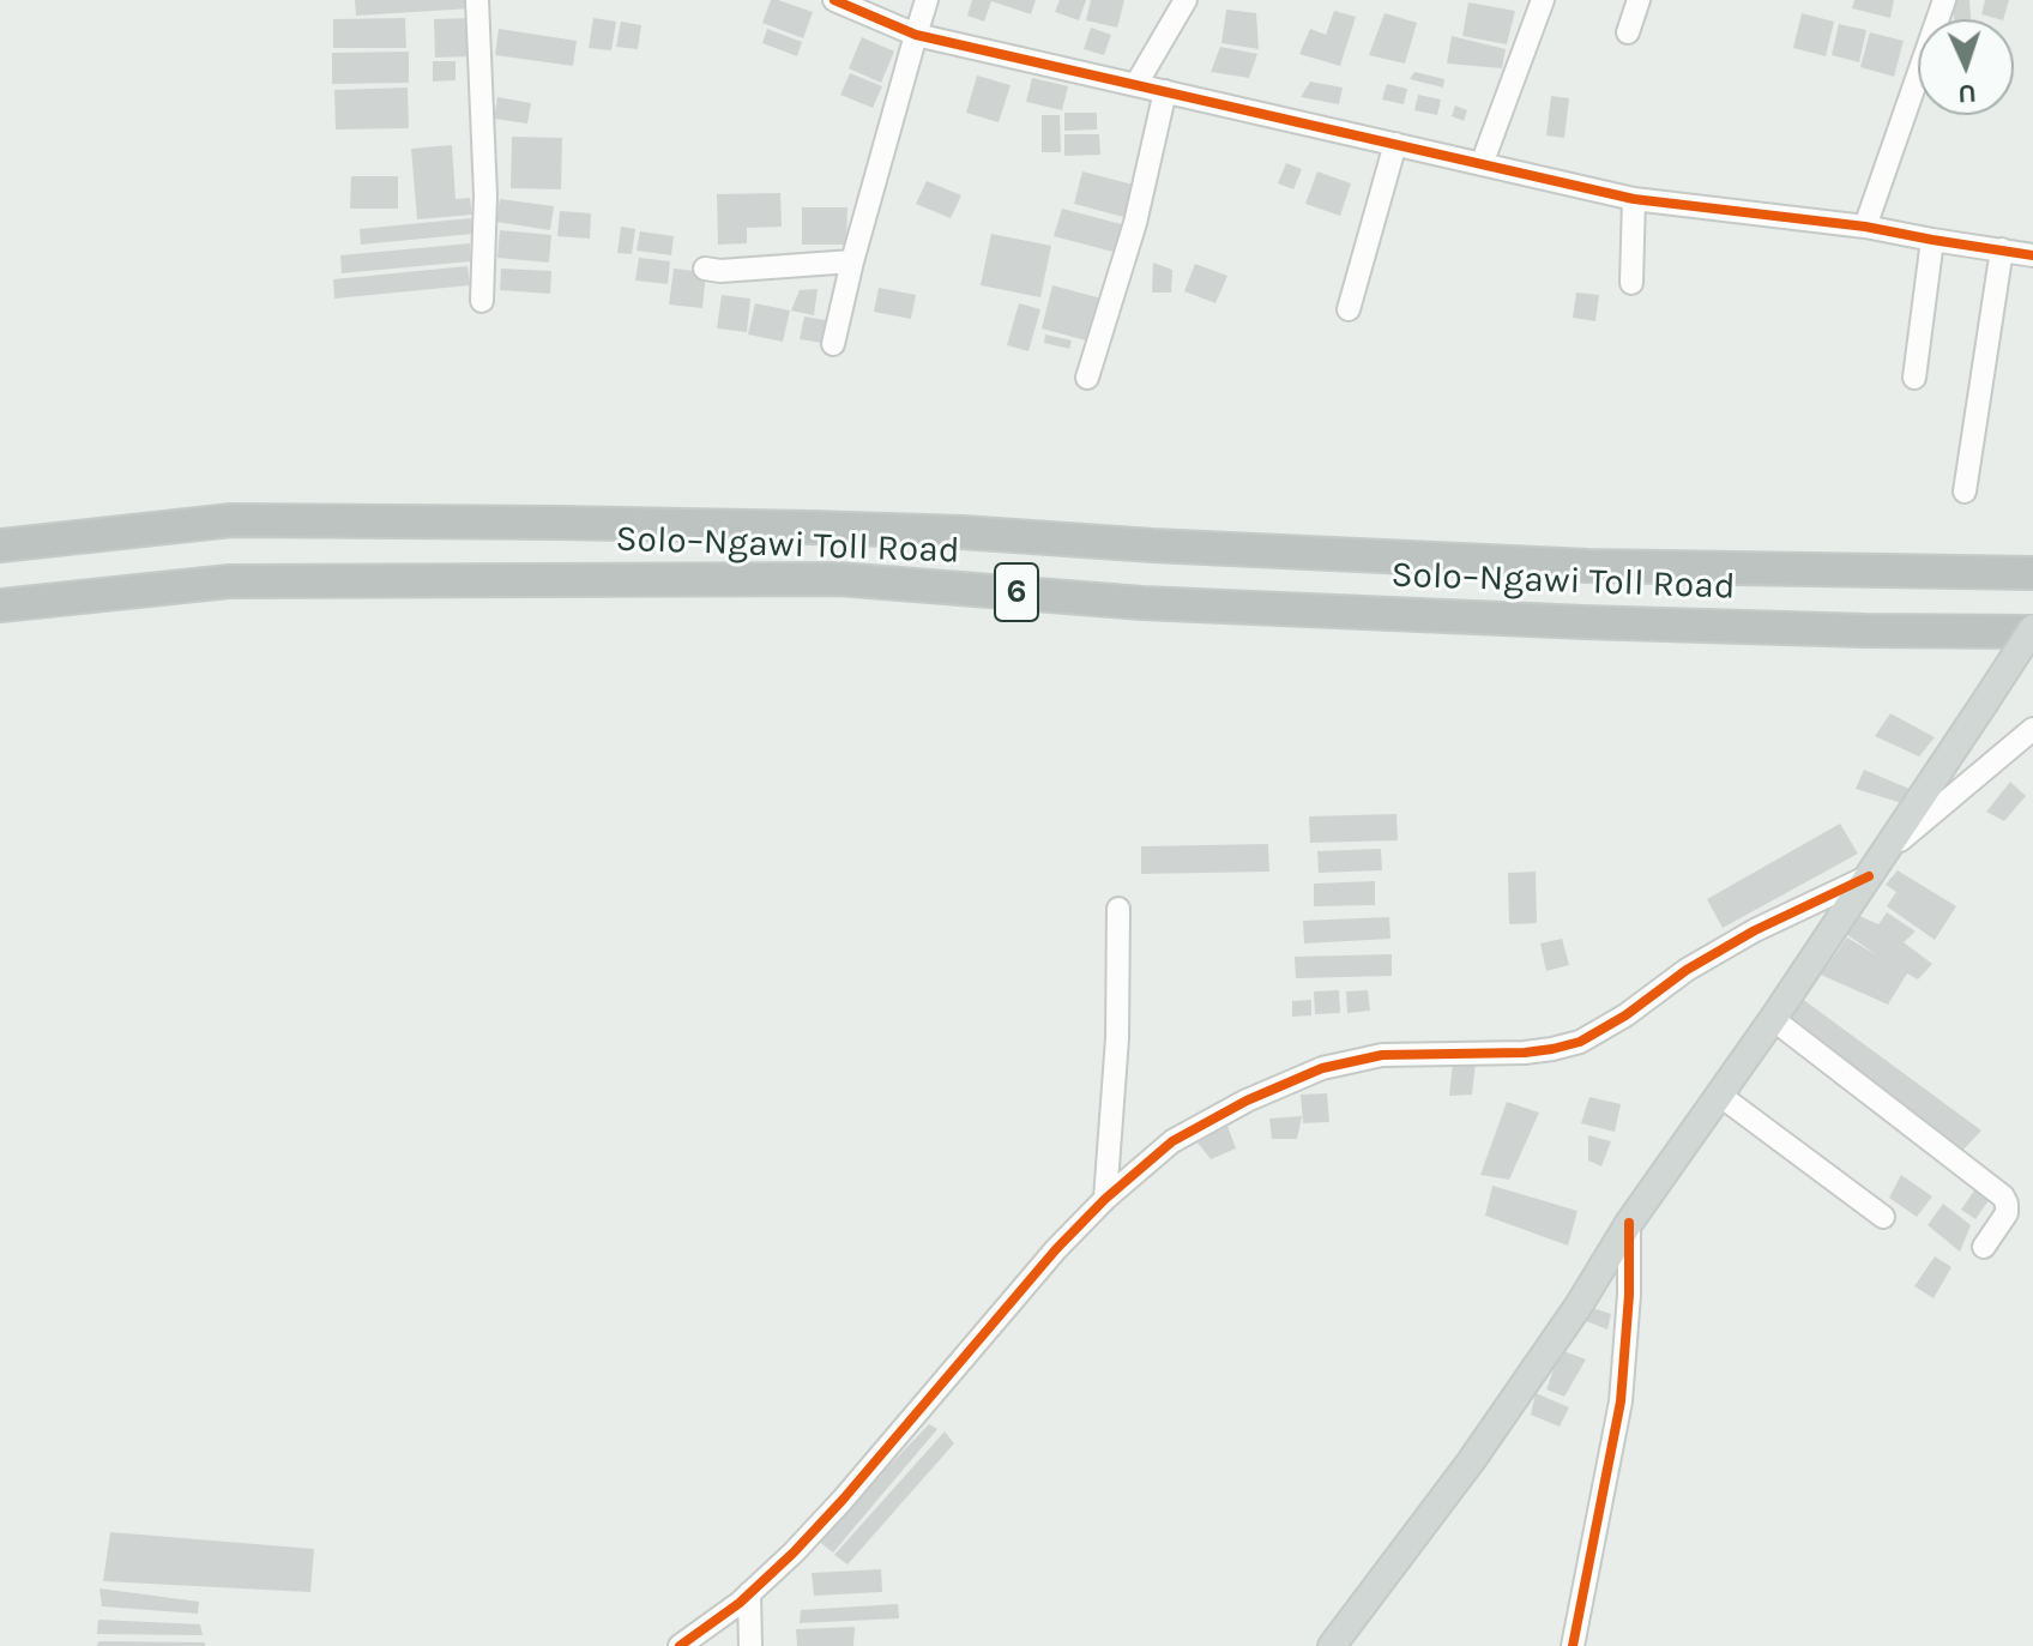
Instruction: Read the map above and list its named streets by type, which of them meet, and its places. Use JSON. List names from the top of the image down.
{
  "streets": {
    "highway": ["Solo–Ngawi Toll Road", "6"]
  },
  "north": "bottom"
}
